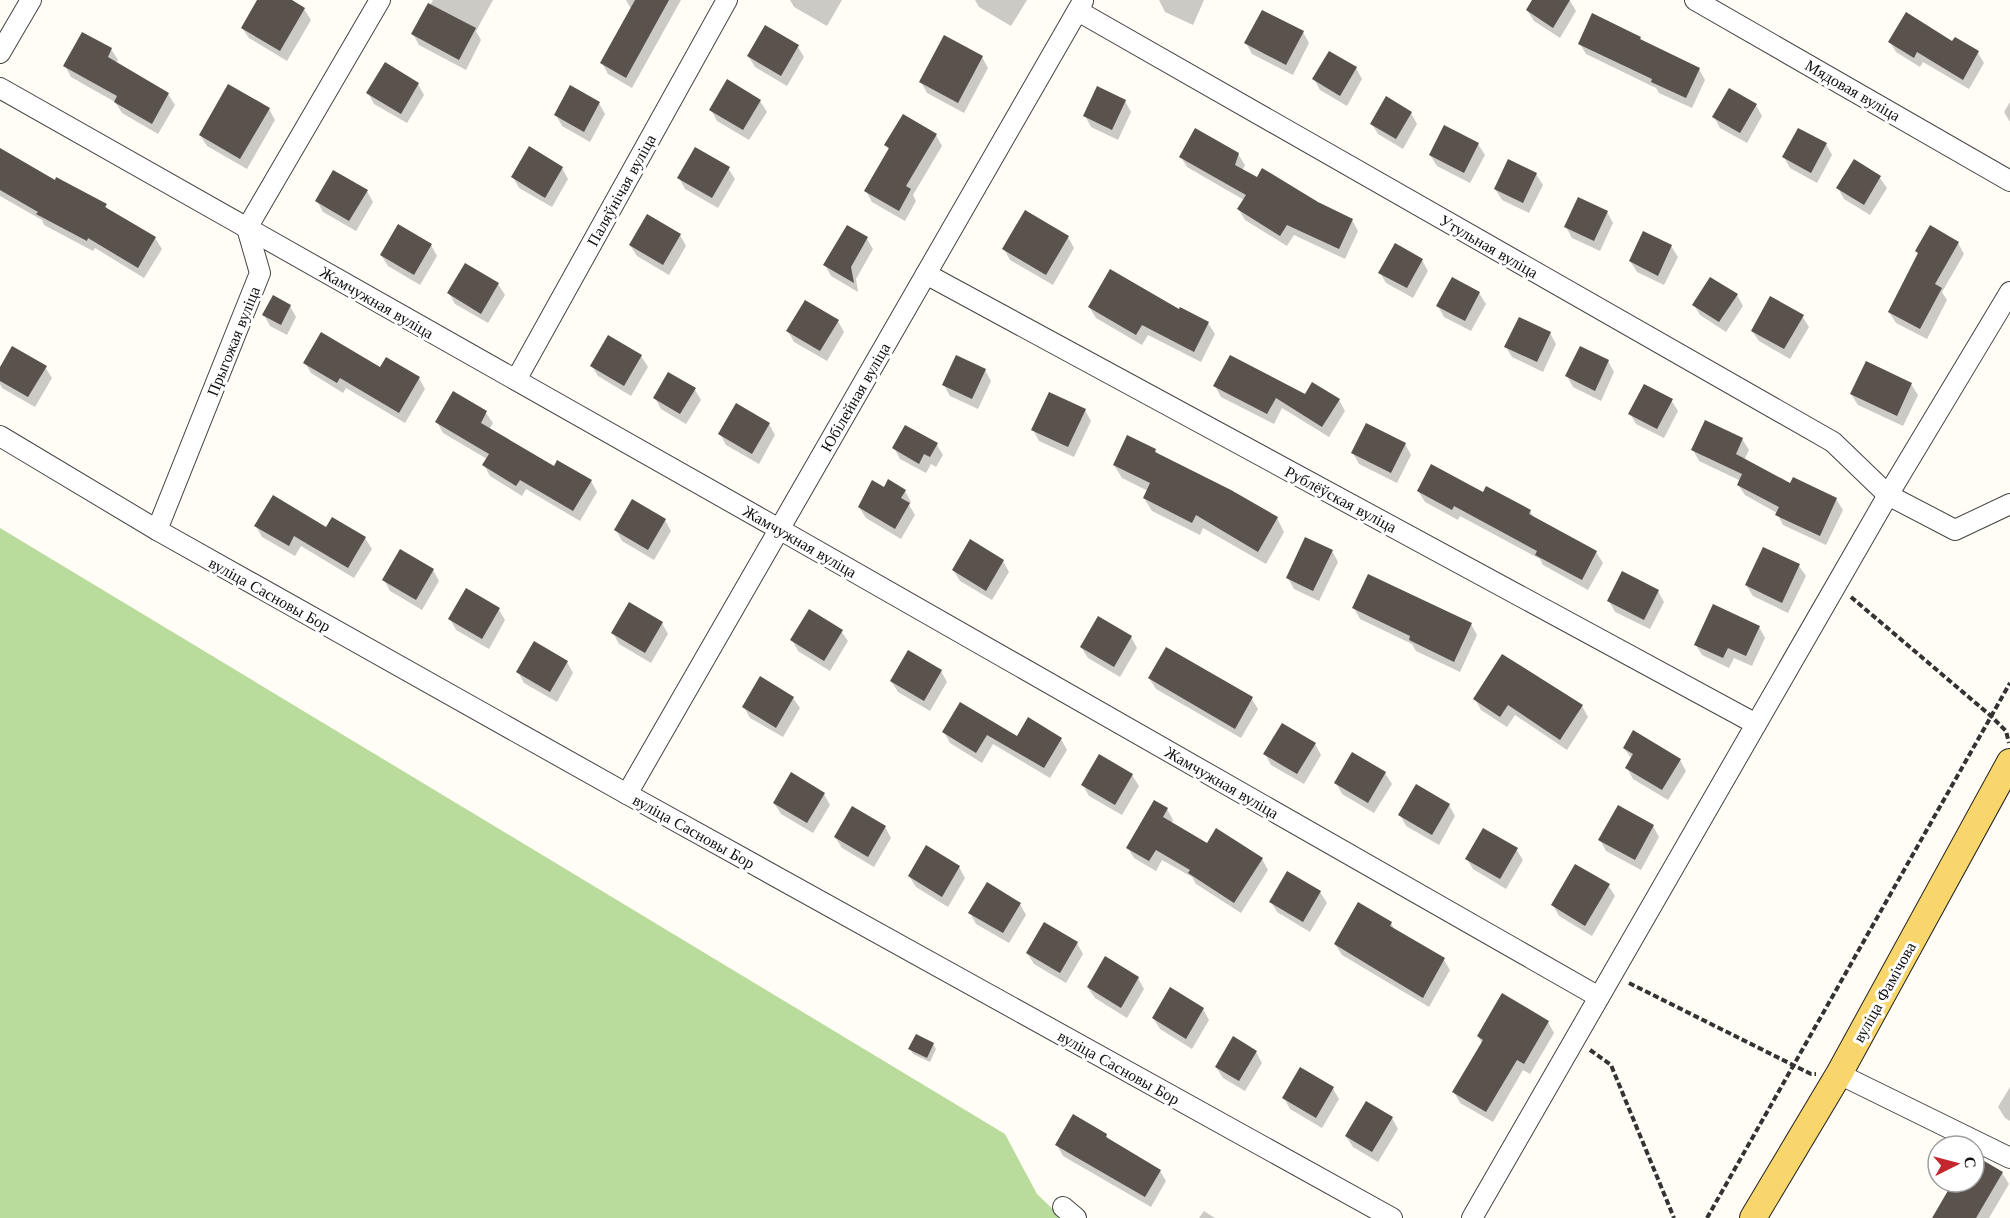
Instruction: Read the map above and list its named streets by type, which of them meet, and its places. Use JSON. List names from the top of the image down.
{
  "streets": {
    "main road": ["вуліца Фамічова"],
    "street": [
      "Мядовая вуліца",
      "Паляўнічая вуліца",
      "Утульная вуліца",
      "Жамчужная вуліца",
      "Прыгожая вуліца",
      "Юбілейная вуліца",
      "Рублёўская вуліца",
      "вуліца Сасновы Бор"
    ]
  },
  "crossings": [
    ["Паляўнічая вуліца", "Жамчужная вуліца"],
    ["Утульная вуліца", "Юбілейная вуліца"],
    ["Жамчужная вуліца", "Прыгожая вуліца"],
    ["Жамчужная вуліца", "Юбілейная вуліца"],
    ["Прыгожая вуліца", "вуліца Сасновы Бор"],
    ["Юбілейная вуліца", "Рублёўская вуліца"],
    ["Юбілейная вуліца", "вуліца Сасновы Бор"]
  ],
  "north": "right"
}
